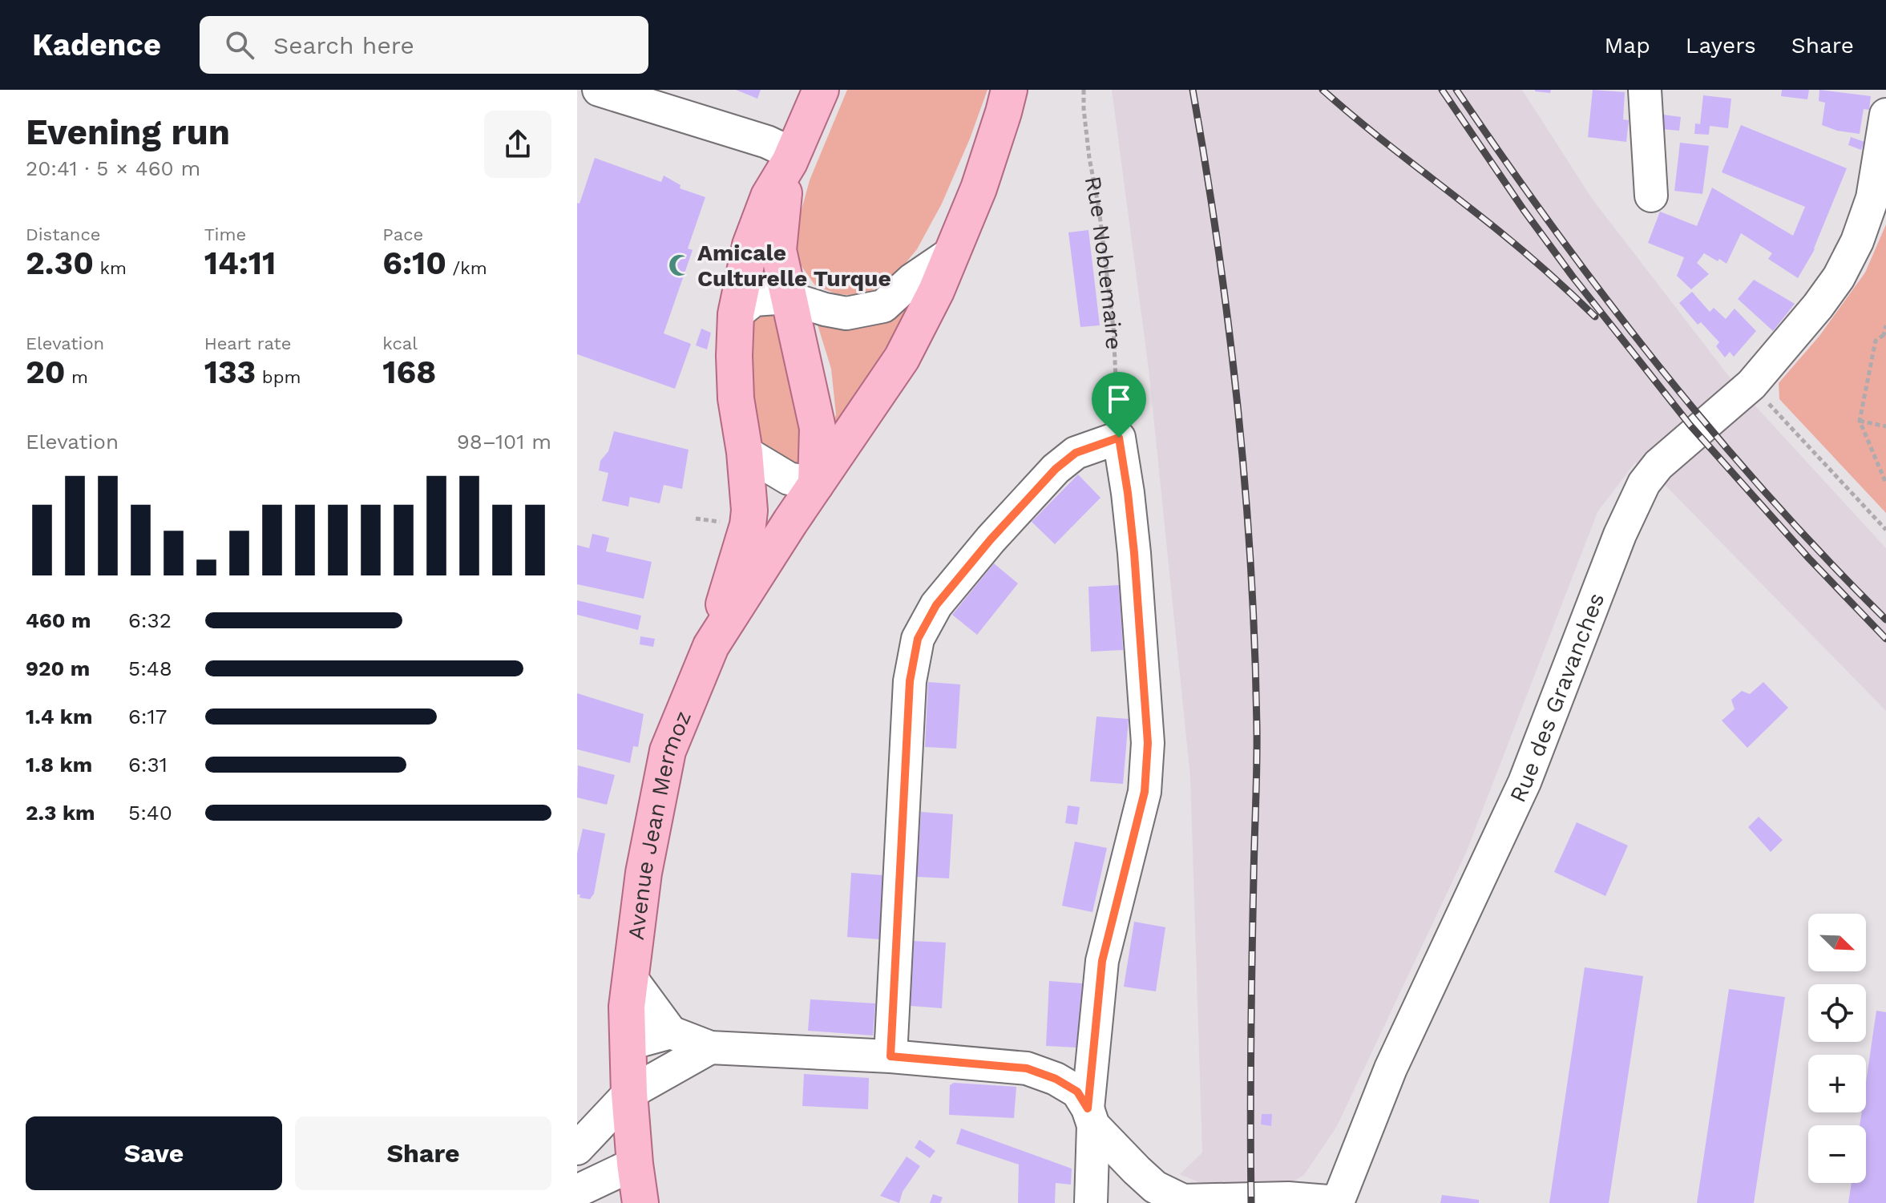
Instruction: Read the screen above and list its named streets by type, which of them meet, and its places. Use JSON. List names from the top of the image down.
{
  "streets": {
    "main road": ["Avenue Jean Mermoz"],
    "street": ["Rue des Gravanches"],
    "path": ["Rue Noblemaire"]
  },
  "places": {
    "mosque": ["Amicale Culturelle Turque"]
  },
  "north": "bottom right",
  "page": {
    "header": "Kadence",
    "search": "Search here",
    "nav": ["Map", "Layers", "Share"],
    "heading": ["Evening run", "20:41 · 5 × 460 m"],
    "stats": [
      ["Distance", "2.30 km"],
      ["Time", "14:11"],
      ["Pace", "6:10 /km"],
      ["Elevation", "20 m"],
      ["Heart rate", "133 bpm"],
      ["kcal", "168"]
    ],
    "chart": ["Elevation", "98–101 m"],
    "list": [
      {
        "name": "460 m",
        "note": "6:32"
      },
      {
        "name": "920 m",
        "note": "5:48"
      },
      {
        "name": "1.4 km",
        "note": "6:17"
      },
      {
        "name": "1.8 km",
        "note": "6:31"
      },
      {
        "name": "2.3 km",
        "note": "5:40"
      }
    ],
    "map_buttons": ["+", "−"],
    "buttons": ["Save", "Share"]
  }
}
